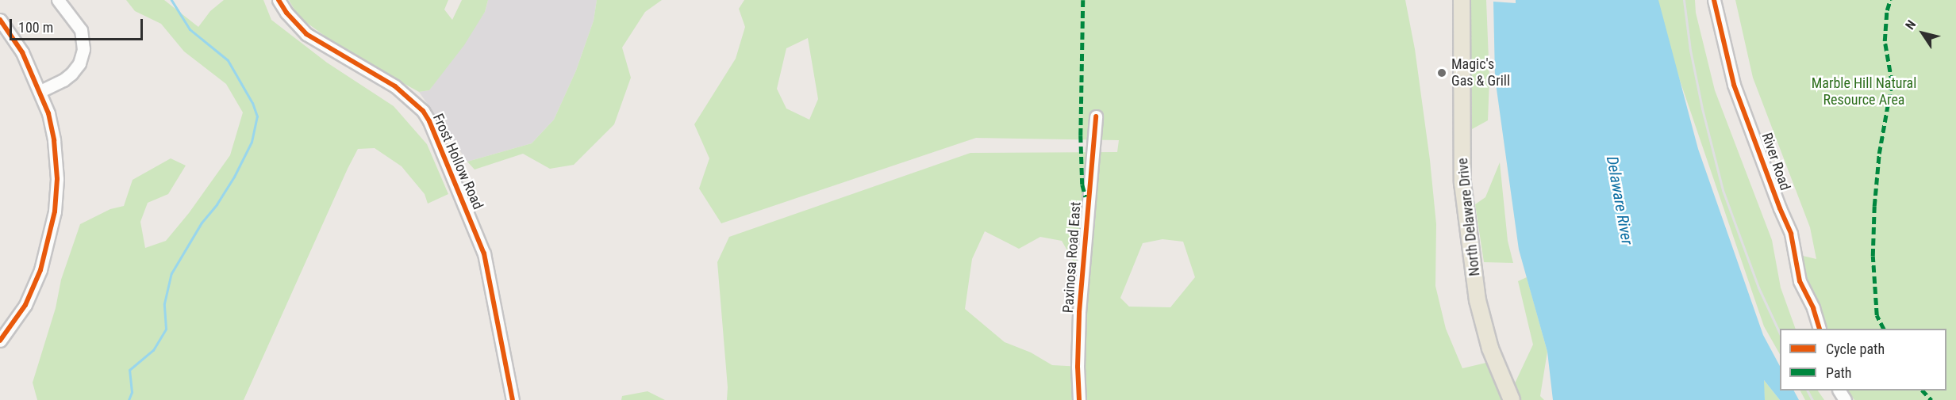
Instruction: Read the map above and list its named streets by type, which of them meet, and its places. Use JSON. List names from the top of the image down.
{
  "streets": {
    "main road": ["North Delaware Drive"],
    "street": ["Frost Hollow Road", "River Road", "Paxinosa Road East"]
  },
  "water": ["Delaware River"],
  "parks": ["Marble Hill Natural Resource Area"],
  "places": ["Magic's Gas & Grill"],
  "legend": ["Cycle path", "Path"],
  "scale_bar": "100 m",
  "north": "top left"
}
